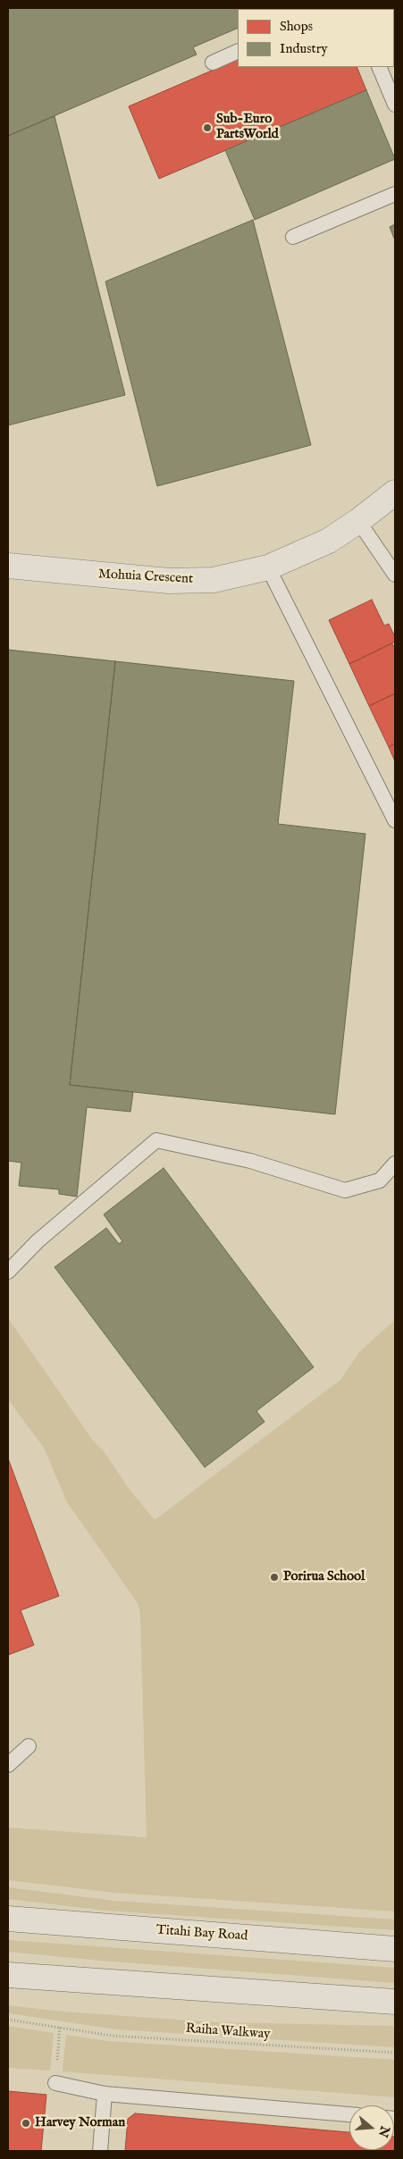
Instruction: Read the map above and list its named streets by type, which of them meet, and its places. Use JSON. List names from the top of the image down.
{
  "streets": {
    "main road": ["Mohuia Crescent", "Titahi Bay Road"],
    "path": ["Raiha Walkway"]
  },
  "places": ["Sub-Euro PartsWorld", "Porirua School", "Harvey Norman"],
  "legend": ["Shops", "Industry"],
  "north": "right"
}
